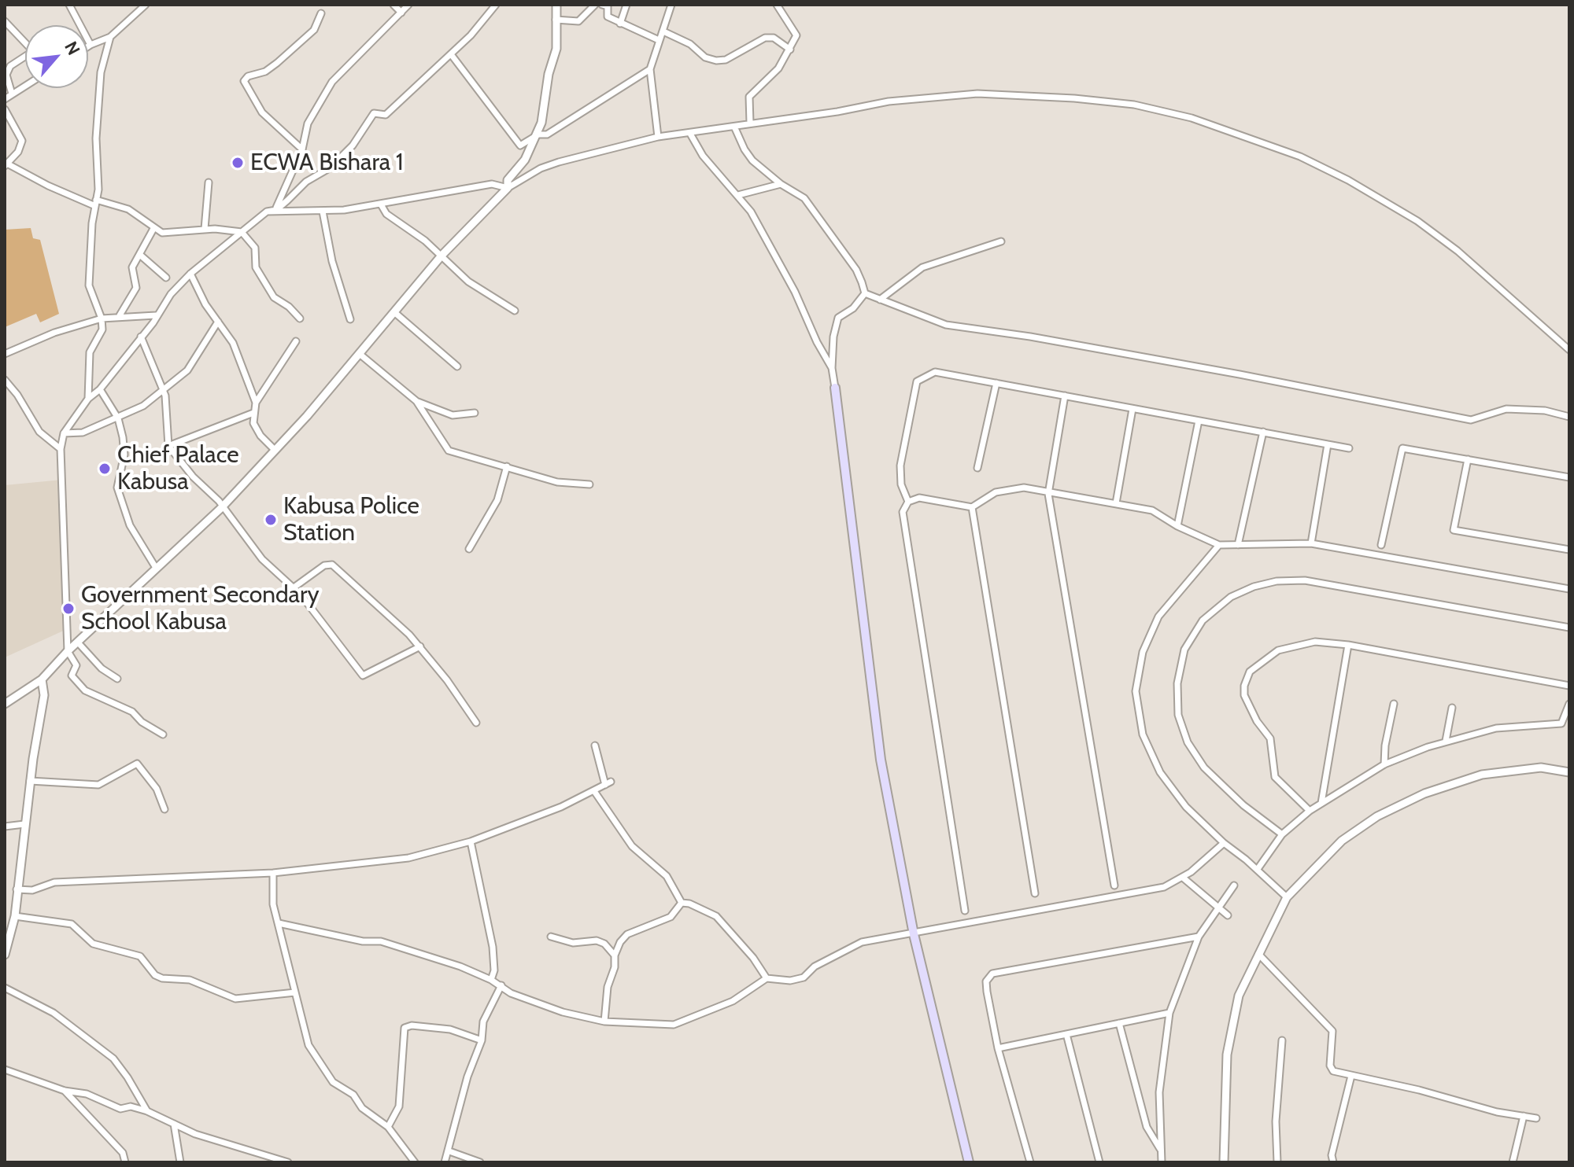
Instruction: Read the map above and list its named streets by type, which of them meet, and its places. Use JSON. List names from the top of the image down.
{
  "places": [
    "ECWA Bishara 1",
    "Chief Palace Kabusa",
    "Kabusa Police Station",
    "Government Secondary School Kabusa"
  ],
  "north": "top right"
}
